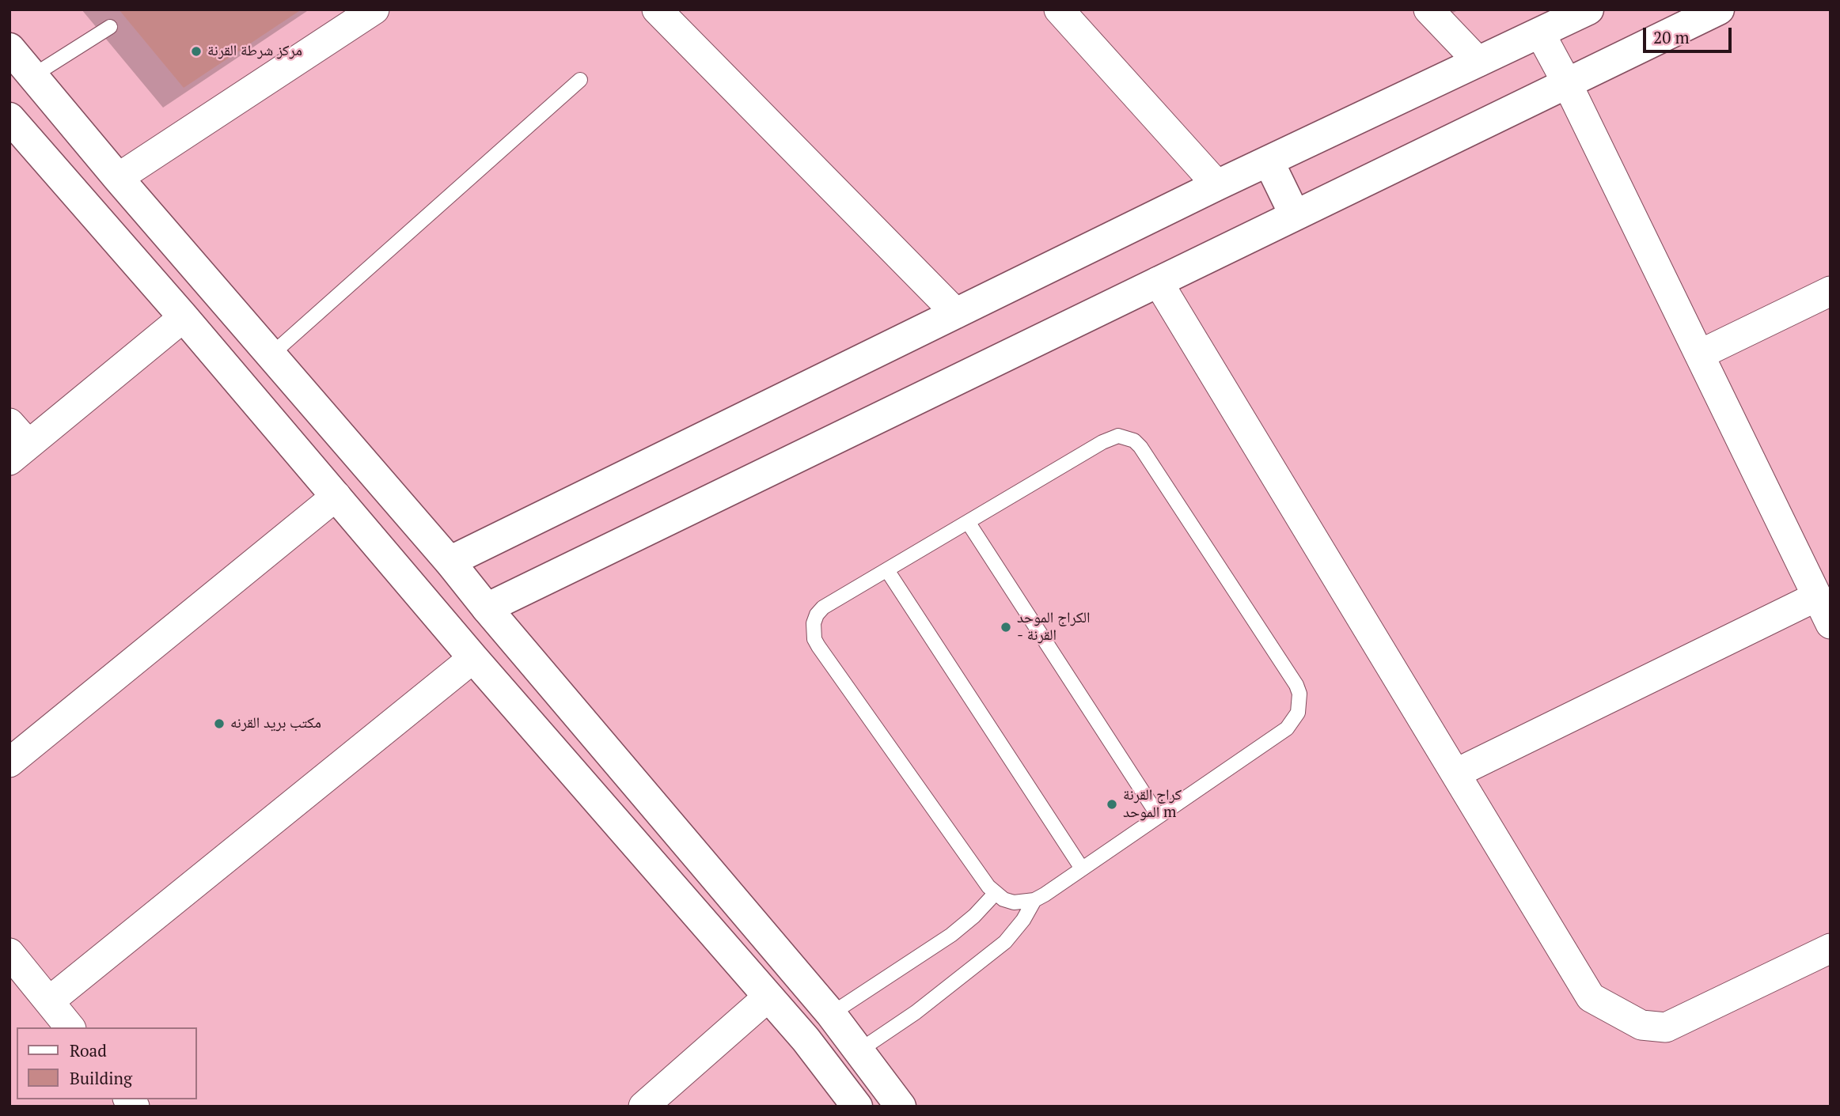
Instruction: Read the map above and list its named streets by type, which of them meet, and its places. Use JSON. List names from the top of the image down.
{
  "places": [
    "مركز شرطة القرنة",
    "الكراج الموحد - القرنة",
    "مكتب بريد القرنه",
    "كراج القرنة الموحد m"
  ],
  "legend": ["Road", "Building"],
  "scale_bar": "20 m"
}
